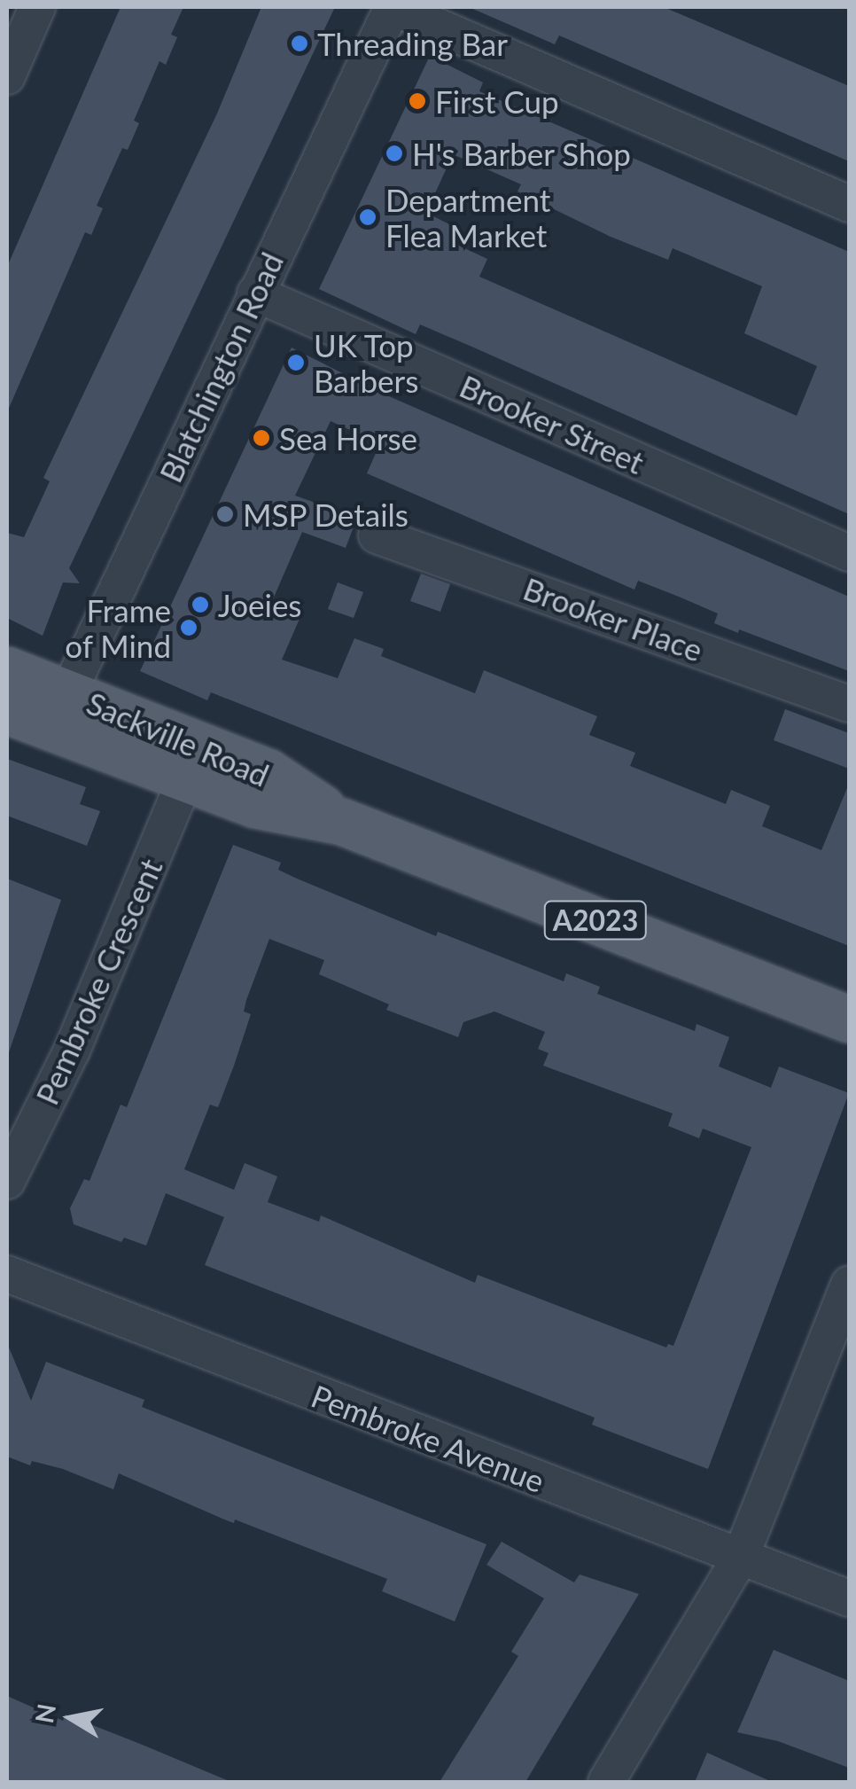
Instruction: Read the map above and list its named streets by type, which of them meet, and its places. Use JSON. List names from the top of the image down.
{
  "streets": {
    "main road": ["Sackville Road", "A2023"],
    "street": [
      "Blatchington Road",
      "Brooker Street",
      "Brooker Place",
      "Pembroke Crescent",
      "Pembroke Avenue"
    ]
  },
  "crossings": [
    ["Blatchington Road", "Brooker Street"],
    ["Blatchington Road", "Sackville Road"],
    ["Sackville Road", "Pembroke Crescent"]
  ],
  "places": [
    "Threading Bar",
    "First Cup",
    "H's Barber Shop",
    "Department Flea Market",
    "UK Top Barbers",
    "Sea Horse",
    "MSP Details",
    "Joeies",
    "Frame of Mind"
  ],
  "north": "left"
}
